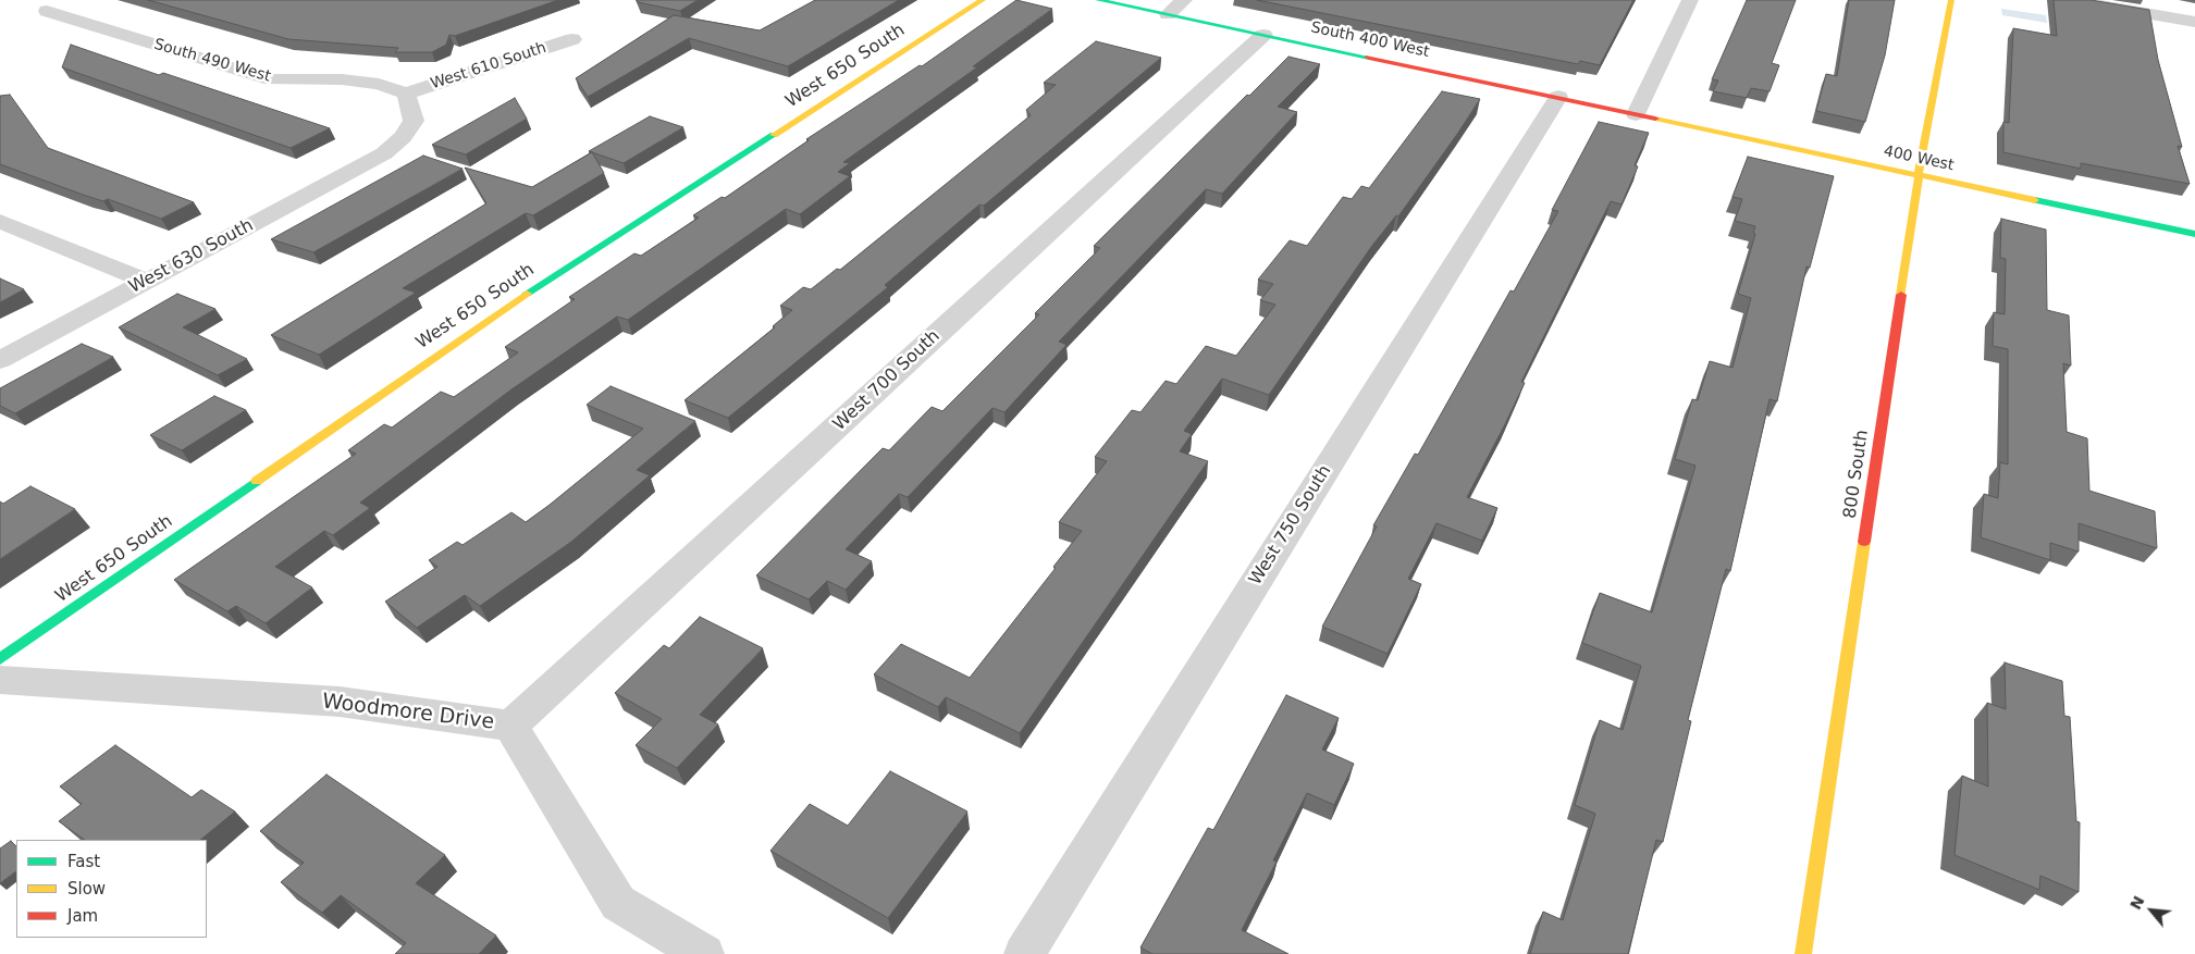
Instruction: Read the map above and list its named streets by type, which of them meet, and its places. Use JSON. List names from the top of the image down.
{
  "streets": {
    "street": [
      "South 400 West",
      "South 490 West",
      "West 610 South",
      "West 650 South",
      "400 West",
      "West 630 South",
      "West 700 South",
      "800 South",
      "West 750 South",
      "Woodmore Drive"
    ]
  },
  "crossings": [
    ["South 400 West", "400 West"],
    ["South 400 West", "West 700 South"],
    ["South 400 West", "West 750 South"],
    ["South 490 West", "West 610 South"],
    ["South 490 West", "West 630 South"],
    ["West 610 South", "West 630 South"],
    ["400 West", "800 South"],
    ["West 700 South", "Woodmore Drive"]
  ],
  "legend": ["Fast", "Slow", "Jam"],
  "north": "top left"
}
